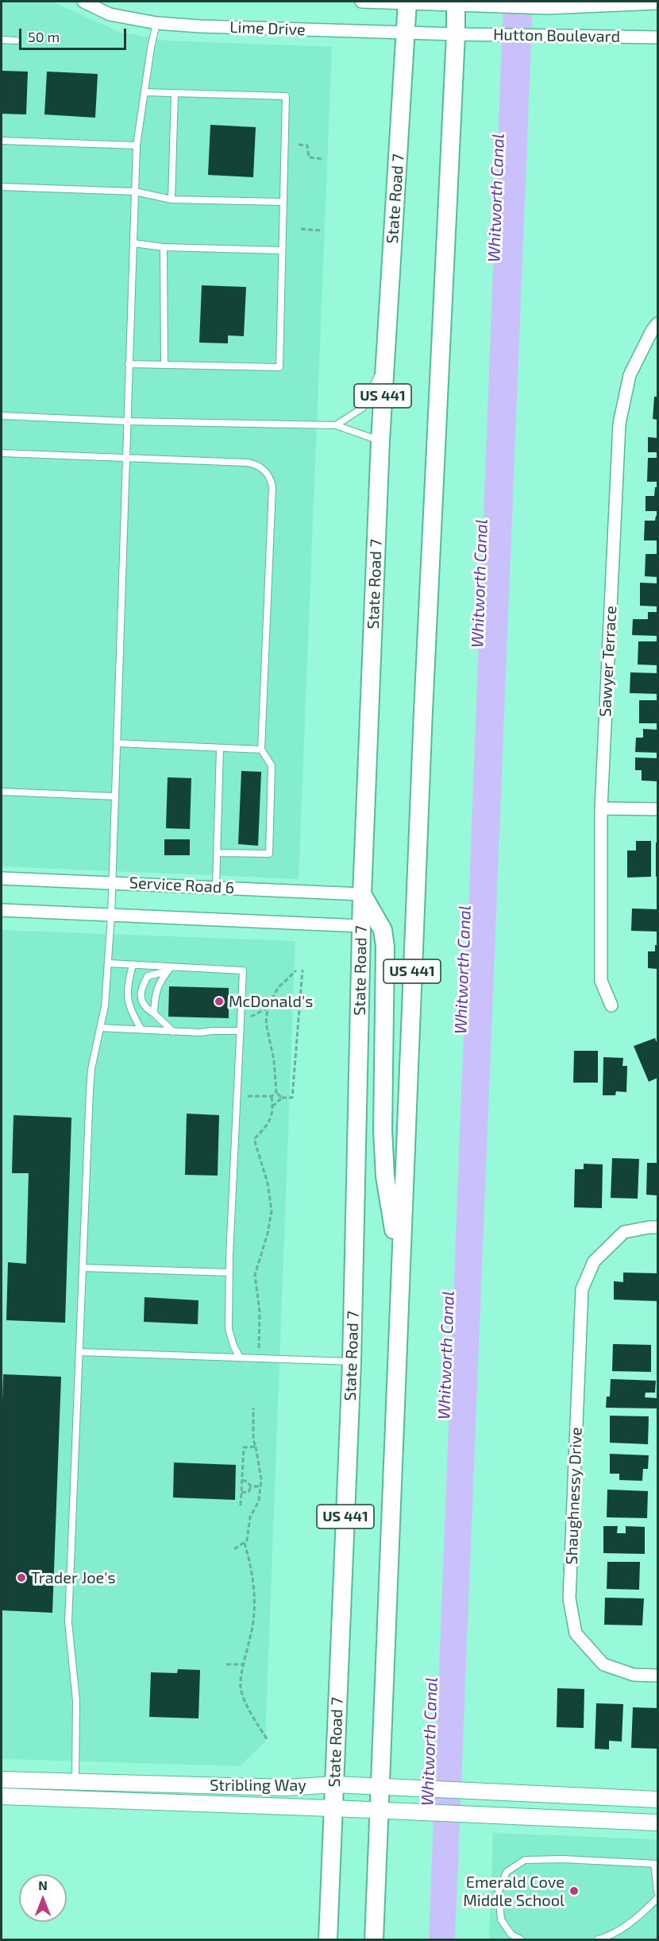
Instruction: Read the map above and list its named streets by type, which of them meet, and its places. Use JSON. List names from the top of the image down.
{
  "streets": {
    "main road": ["State Road 7", "US 441"],
    "street": [
      "Lime Drive",
      "Hutton Boulevard",
      "Sawyer Terrace",
      "Service Road 6",
      "Shaughnessy Drive",
      "Stribling Way"
    ]
  },
  "crossings": [
    ["Lime Drive", "Hutton Boulevard"],
    ["Lime Drive", "State Road 7"],
    ["Lime Drive", "US 441"],
    ["Hutton Boulevard", "US 441"],
    ["State Road 7", "Service Road 6"],
    ["State Road 7", "Stribling Way"],
    ["US 441", "Stribling Way"]
  ],
  "water": ["Whitworth Canal"],
  "places": ["McDonald's", "Trader Joe's", "Emerald Cove Middle School"],
  "scale_bar": "50 m",
  "north": "top"
}
